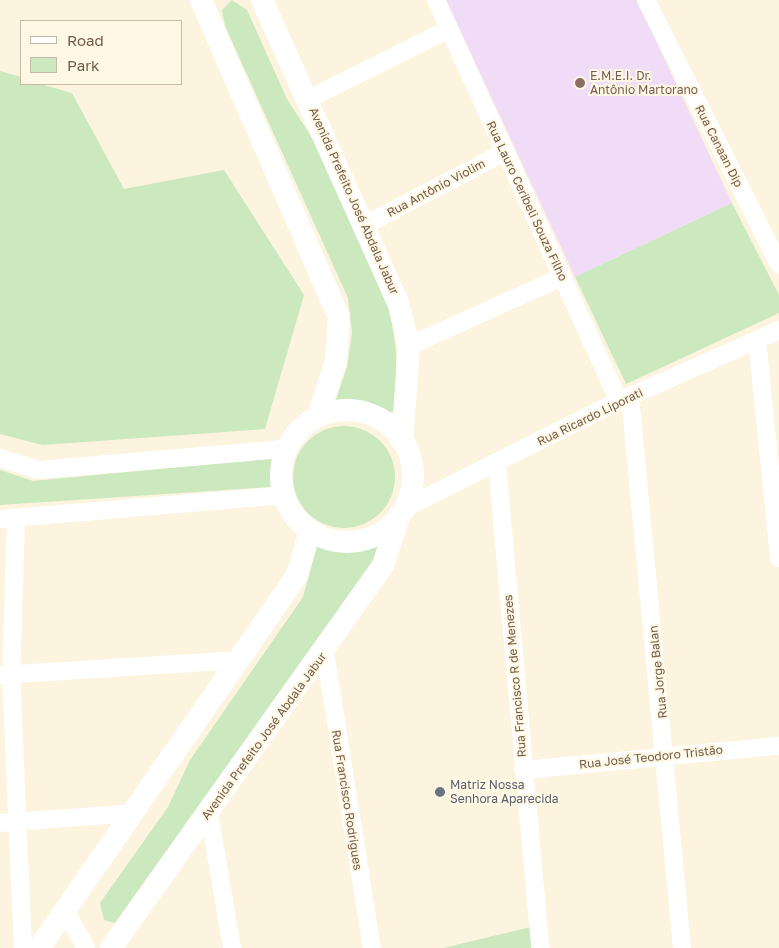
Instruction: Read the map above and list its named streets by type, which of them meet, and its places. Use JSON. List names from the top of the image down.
{
  "streets": {
    "street": [
      "Rua Canaan Dip",
      "Rua Antônio Violim",
      "Avenida Prefeito José Abdala Jabur",
      "Rua Lauro Ceribeli Souza Filho",
      "Rua Ricardo Liporati",
      "Rua Jorge Balan",
      "Rua Francisco R de Menezes",
      "Rua José Teodoro Tristão",
      "Rua Francisco Rodrigues"
    ]
  },
  "crossings": [
    ["Rua Antônio Violim", "Avenida Prefeito José Abdala Jabur"],
    ["Rua Antônio Violim", "Rua Lauro Ceribeli Souza Filho"],
    ["Avenida Prefeito José Abdala Jabur", "Rua Ricardo Liporati"],
    ["Avenida Prefeito José Abdala Jabur", "Rua Francisco Rodrigues"],
    ["Rua Lauro Ceribeli Souza Filho", "Rua Ricardo Liporati"],
    ["Rua Lauro Ceribeli Souza Filho", "Rua Jorge Balan"],
    ["Rua Ricardo Liporati", "Rua Jorge Balan"],
    ["Rua Ricardo Liporati", "Rua Francisco R de Menezes"],
    ["Rua Jorge Balan", "Rua José Teodoro Tristão"],
    ["Rua Francisco R de Menezes", "Rua José Teodoro Tristão"]
  ],
  "places": ["E.M.E.I. Dr. Antônio Martorano", "Matriz Nossa Senhora Aparecida"],
  "legend": ["Road", "Park"]
}
